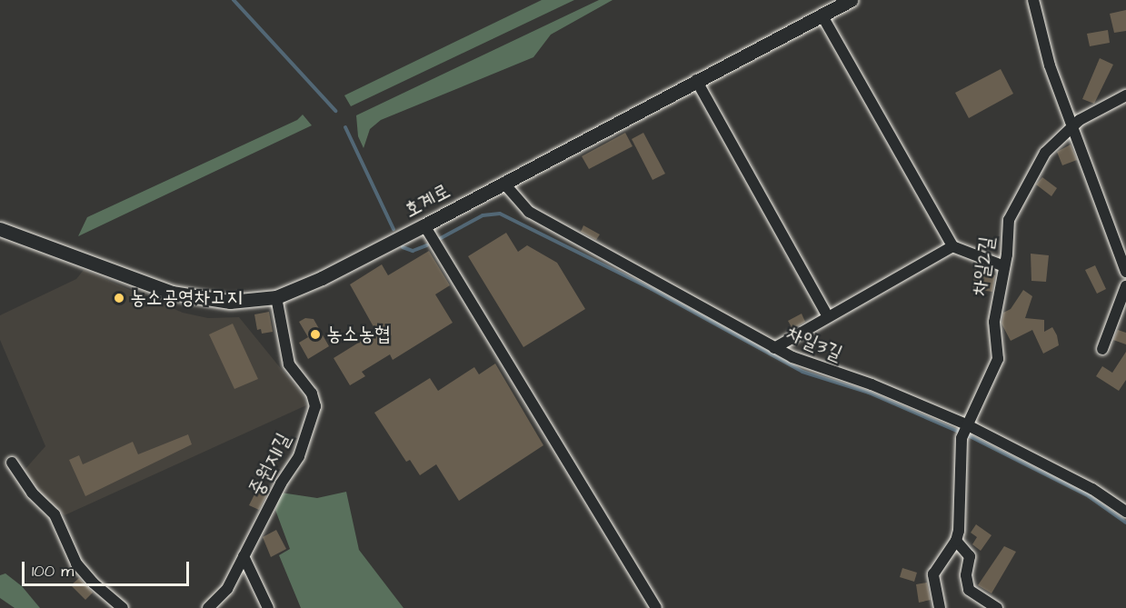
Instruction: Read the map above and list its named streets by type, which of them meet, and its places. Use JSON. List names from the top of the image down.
{
  "streets": {
    "street": [
      "호계로",
      "차일2길",
      "차일3길",
      "중원지1길"
    ]
  },
  "crossings": [
    ["호계로", "차일3길"],
    ["호계로", "중원지1길"],
    ["차일2길", "차일3길"]
  ],
  "places": ["농소공영차고지", "농소농협"],
  "scale_bar": "100 m"
}
